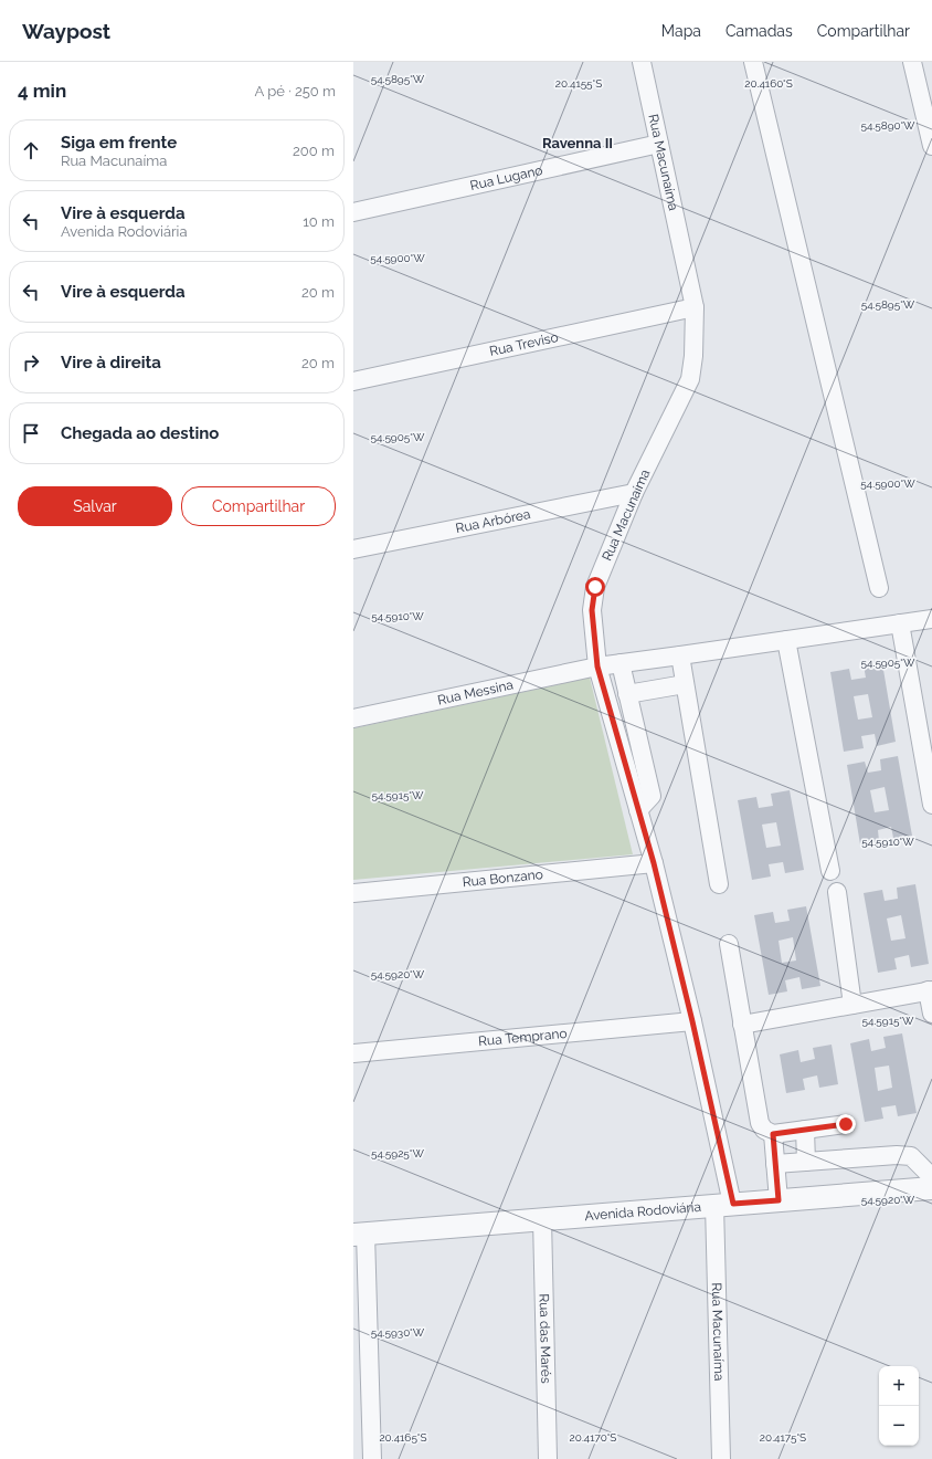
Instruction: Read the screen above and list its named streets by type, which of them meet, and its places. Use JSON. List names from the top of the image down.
{
  "streets": {
    "street": [
      "Rua Macunaíma",
      "Rua Lugano",
      "Rua Treviso",
      "Rua Arbórea",
      "Rua Messina",
      "Rua Bonzano",
      "Rua Temprano",
      "Avenida Rodoviária",
      "Rua das Marés"
    ]
  },
  "crossings": [
    ["Rua Macunaíma", "Rua Lugano"],
    ["Rua Macunaíma", "Rua Treviso"],
    ["Rua Macunaíma", "Rua Arbórea"],
    ["Rua Macunaíma", "Rua Messina"],
    ["Rua Macunaíma", "Rua Bonzano"],
    ["Rua Macunaíma", "Rua Temprano"],
    ["Rua Macunaíma", "Avenida Rodoviária"],
    ["Avenida Rodoviária", "Rua das Marés"]
  ],
  "districts": ["Ravenna II"],
  "page": {
    "header": "Waypost",
    "nav": ["Mapa", "Camadas", "Compartilhar"],
    "heading": ["4 min", "A pé · 250 m"],
    "list": [
      ["Siga em frente", "Rua Macunaíma", "200 m"],
      ["Vire à esquerda", "Avenida Rodoviária", "10 m"],
      ["Vire à esquerda", "20 m"],
      ["Vire à direita", "20 m"],
      "Chegada ao destino"
    ],
    "buttons": ["Salvar", "Compartilhar"],
    "map_buttons": ["+", "−"]
  },
  "coordinates": [
    "54.5895°W",
    "20.4155°S",
    "20.4160°S",
    "54.5890°W",
    "54.5900°W",
    "54.5905°W",
    "54.5910°W",
    "54.5915°W",
    "54.5920°W",
    "54.5925°W",
    "54.5930°W",
    "20.4165°S",
    "20.4170°S",
    "20.4175°S"
  ]
}
